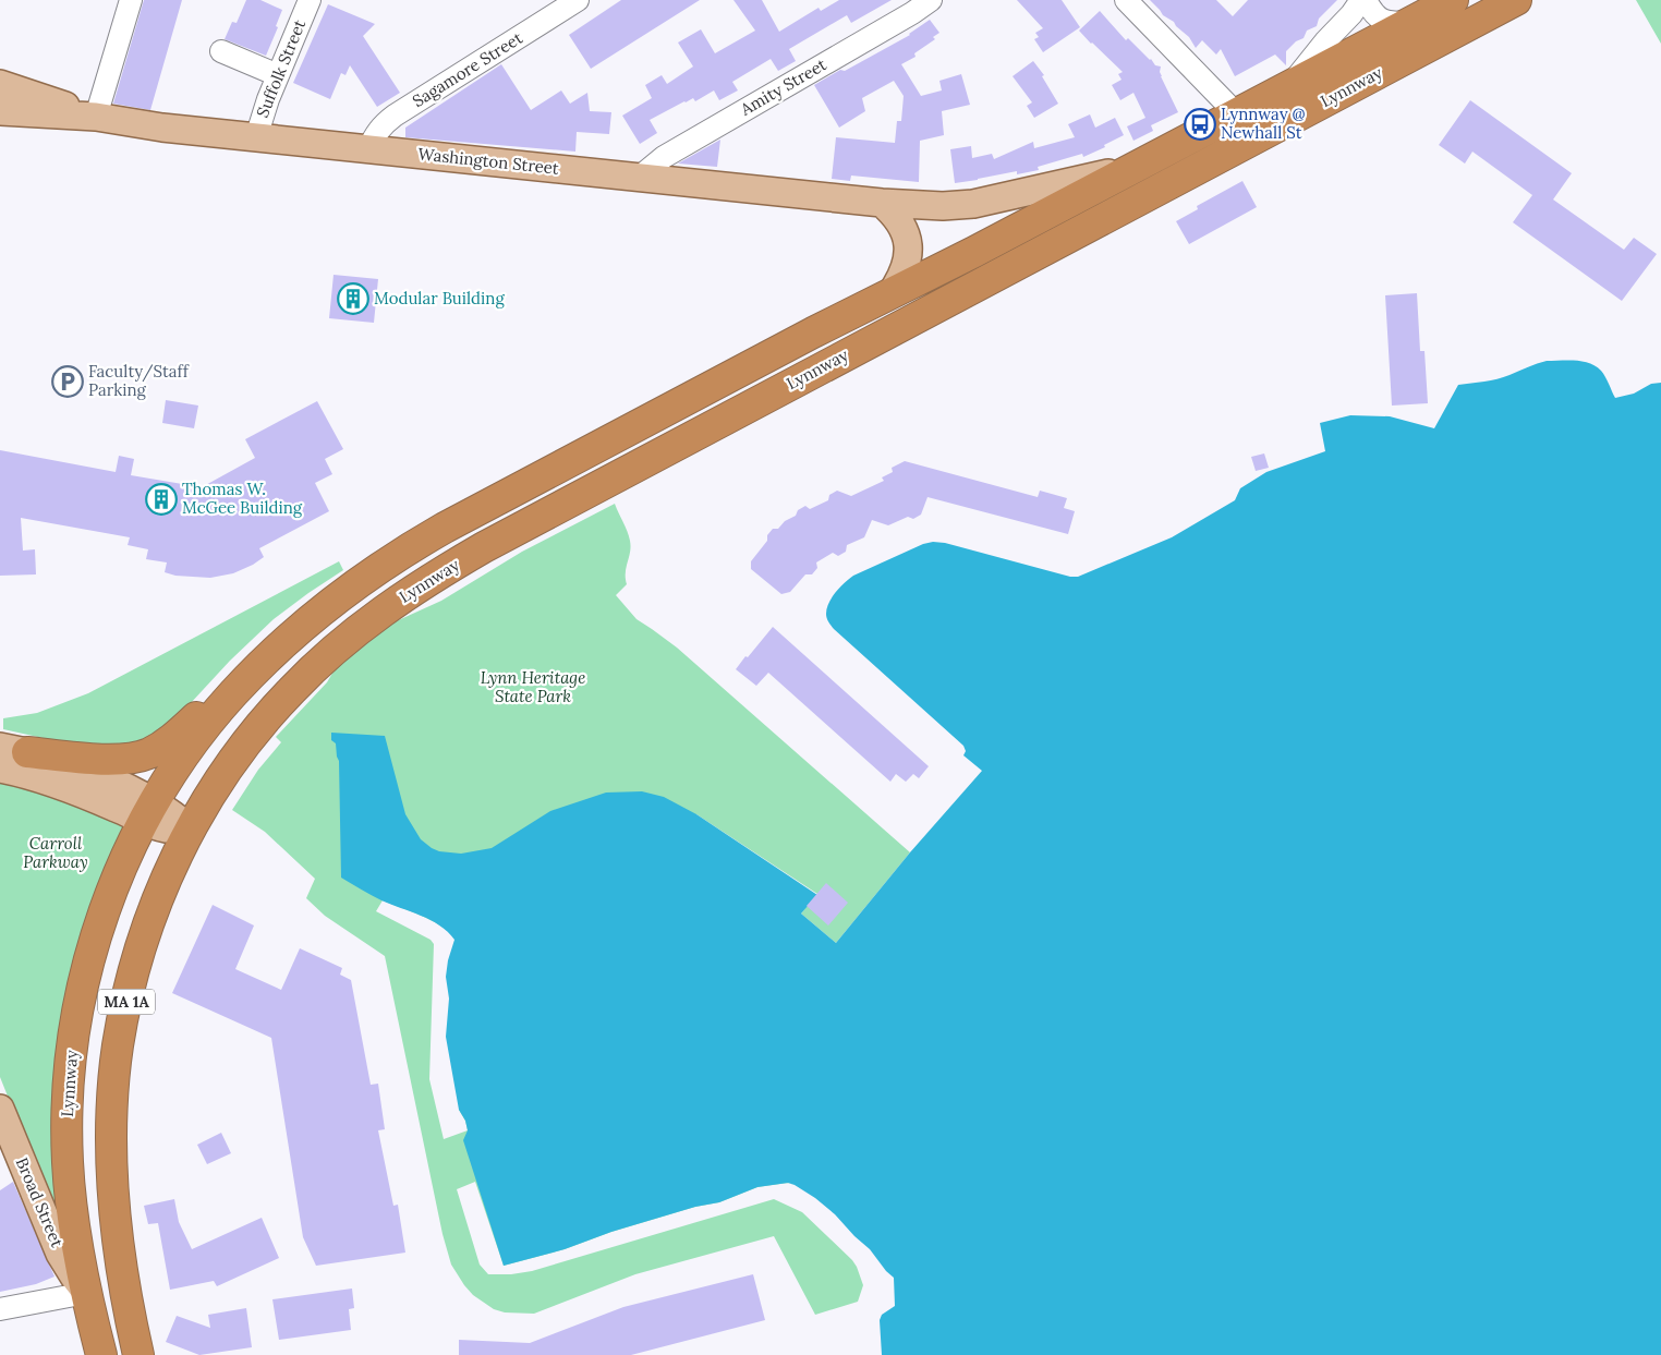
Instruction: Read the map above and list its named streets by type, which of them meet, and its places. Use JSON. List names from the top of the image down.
{
  "streets": {
    "highway": ["Lynnway", "MA 1A"],
    "main road": ["Washington Street", "Broad Street"],
    "street": ["Suffolk Street", "Sagamore Street", "Amity Street"]
  },
  "crossings": [
    ["Suffolk Street", "Washington Street"],
    ["Sagamore Street", "Washington Street"],
    ["Amity Street", "Washington Street"],
    ["Lynnway", "Washington Street"],
    ["Lynnway", "Broad Street"]
  ],
  "parks": ["Lynn Heritage State Park", "Carroll Parkway"],
  "places": {
    "bus stop": ["Lynnway @ Newhall St"],
    "building": ["Modular Building", "Thomas W. McGee Building"],
    "parking": ["Faculty/Staff Parking"]
  }
}
